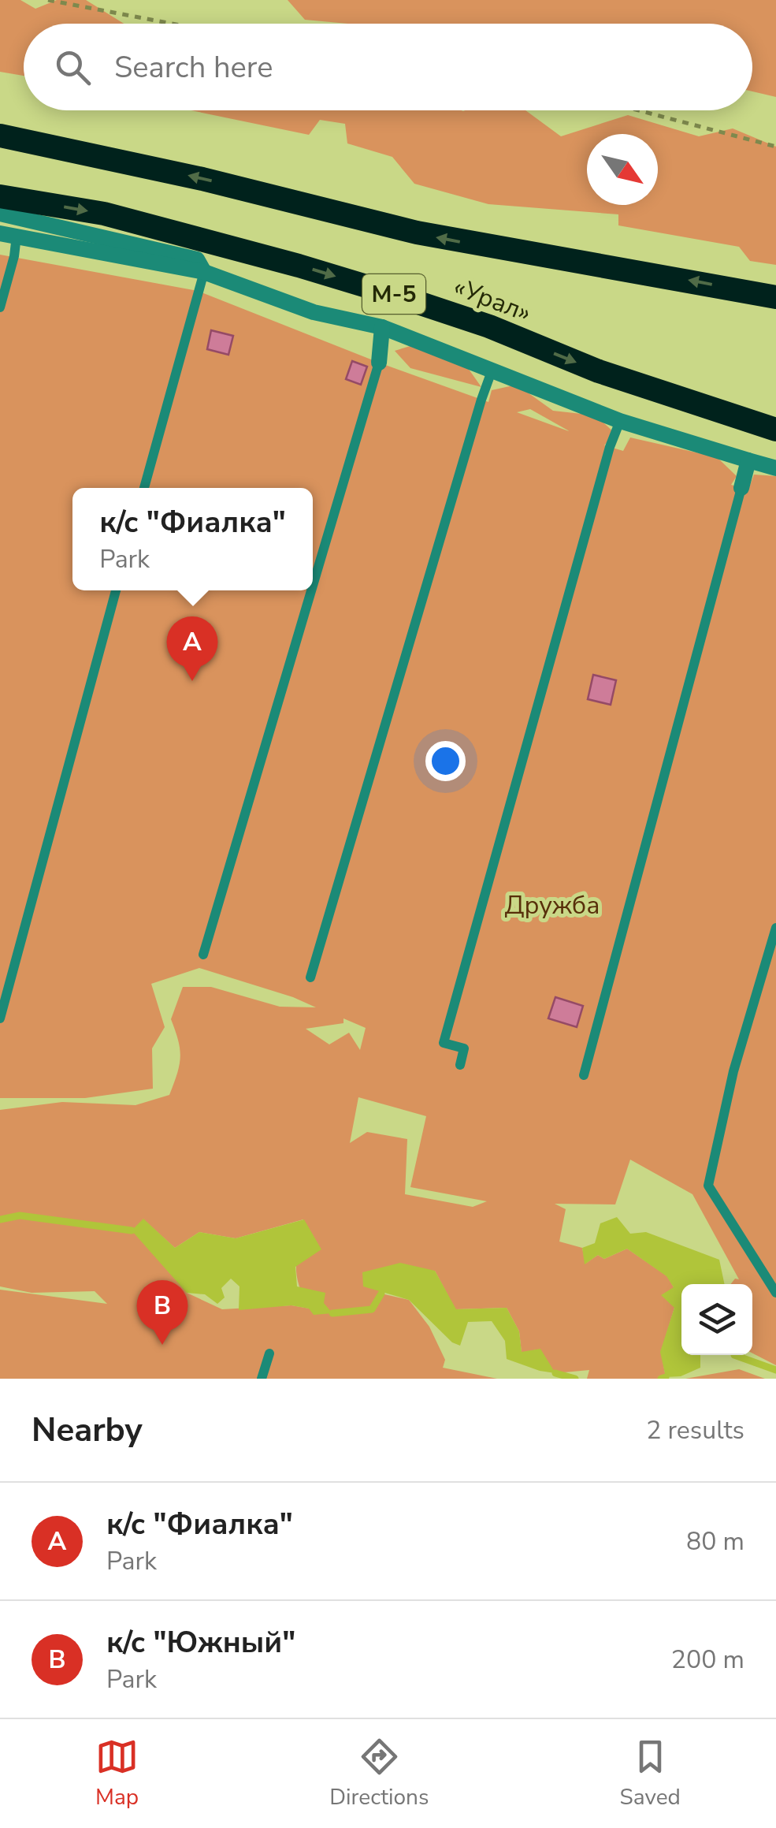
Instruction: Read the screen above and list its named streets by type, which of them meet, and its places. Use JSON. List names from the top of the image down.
{
  "streets": {
    "highway": ["М-5", "«Урал»"]
  },
  "parks": ["Дружба"],
  "north": "bottom right",
  "page": {
    "search": "Search here",
    "popup": ["к/с \"Фиалка\"", "Park"],
    "pins": ["A", "B"],
    "heading": ["Nearby", "2 results"],
    "list": [
      {
        "mark": "A",
        "name": "к/с \"Фиалка\"",
        "note": "Park",
        "value": "80 m"
      },
      {
        "mark": "B",
        "name": "к/с \"Южный\"",
        "note": "Park",
        "value": "200 m"
      }
    ],
    "nav": ["Map", "Directions", "Saved"]
  }
}
